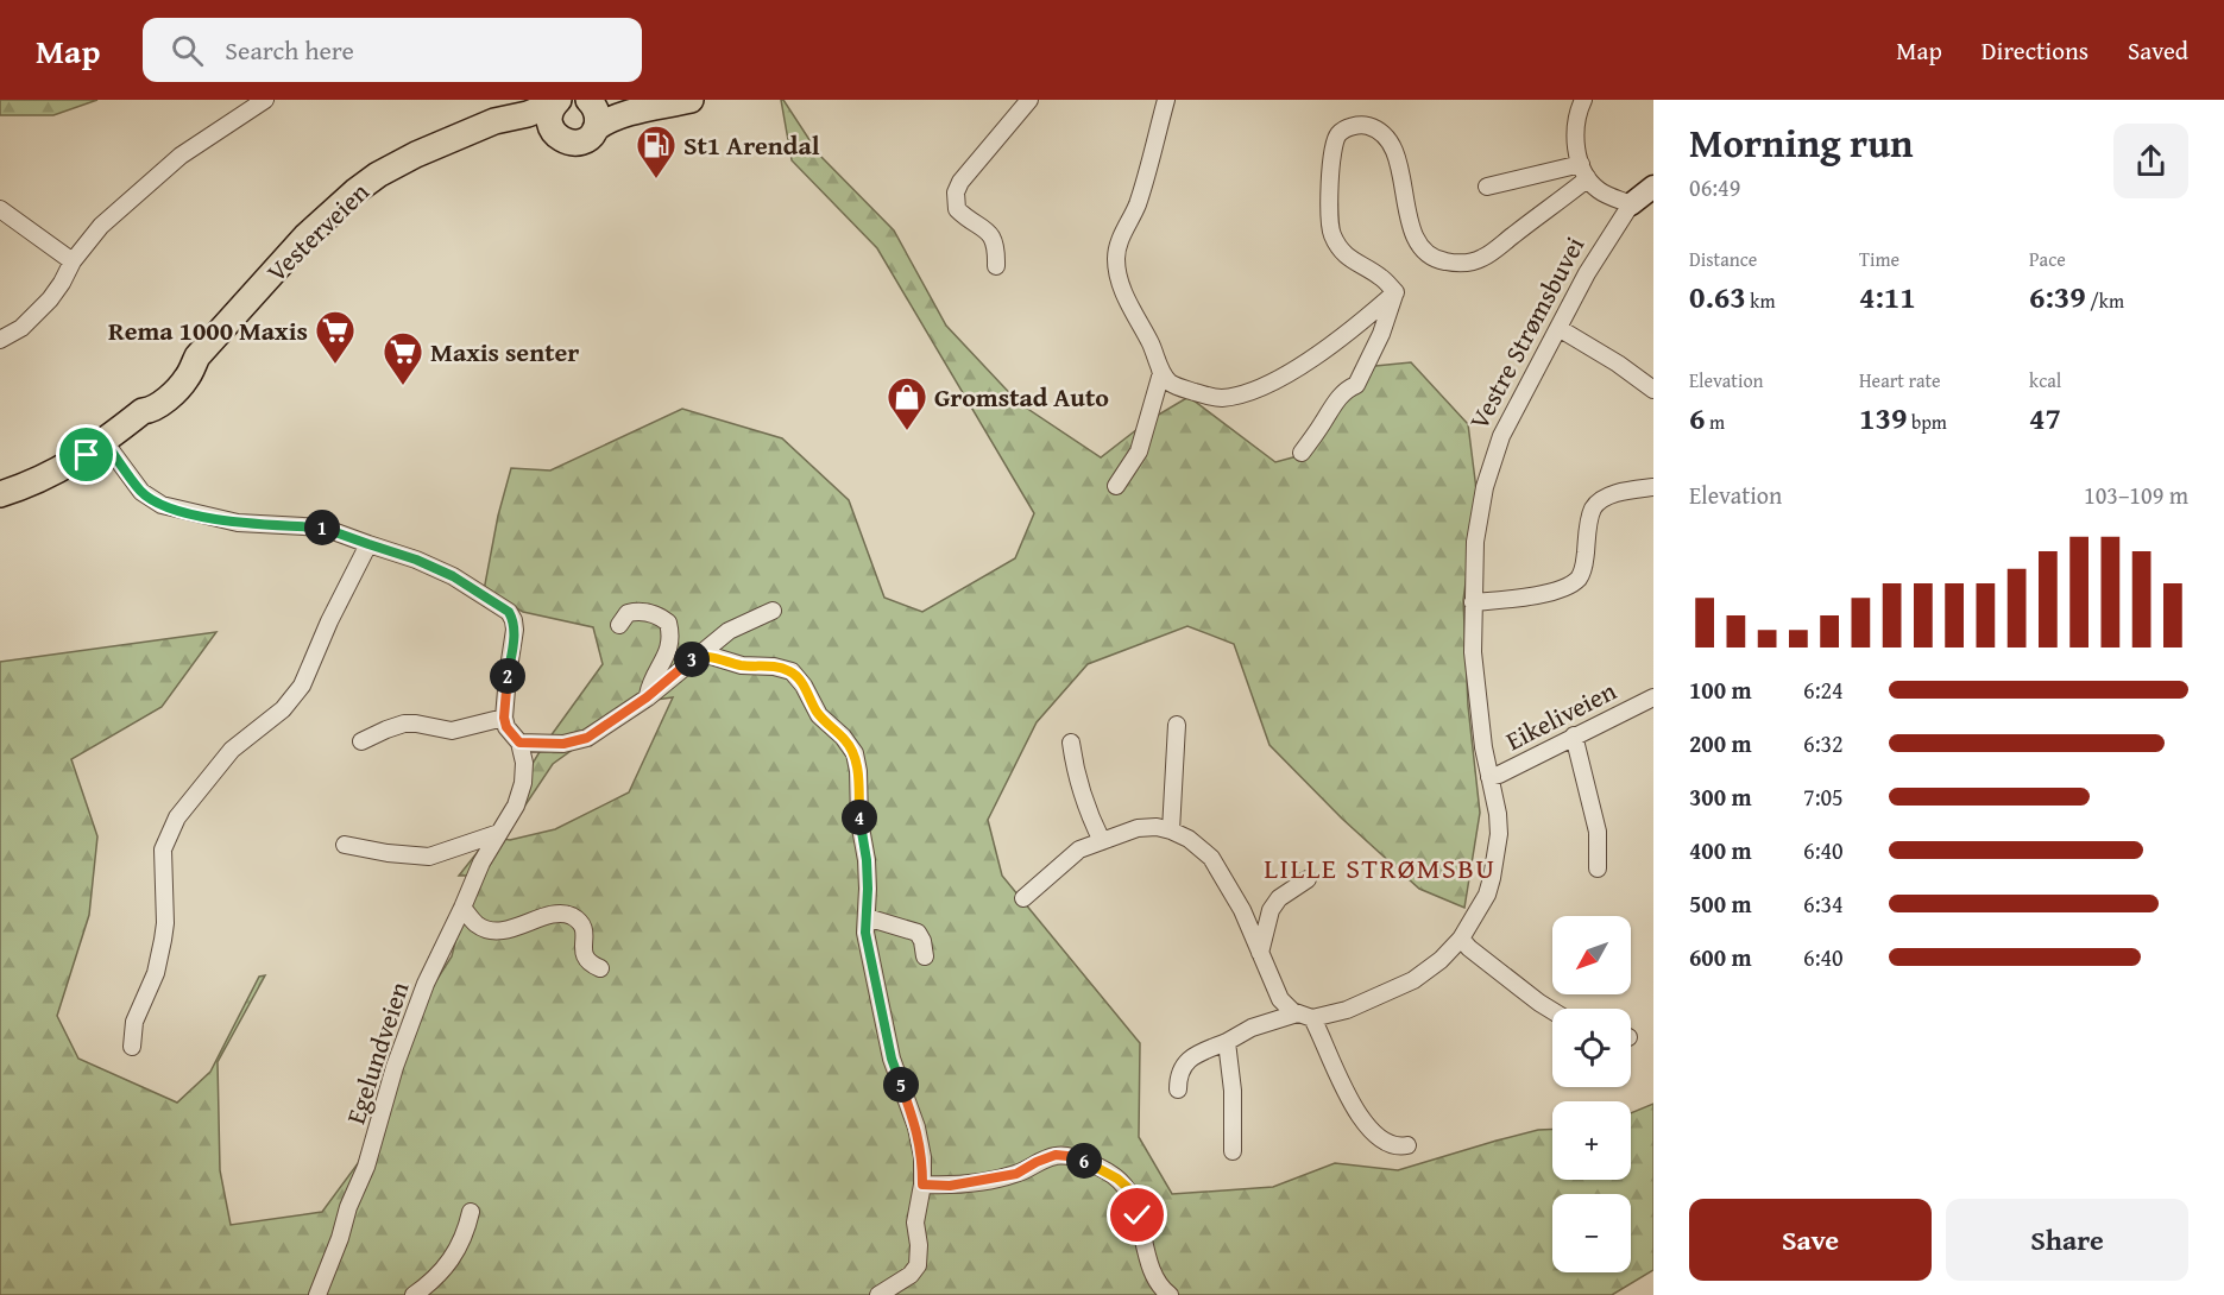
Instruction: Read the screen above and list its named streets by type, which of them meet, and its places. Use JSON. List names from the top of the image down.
{
  "streets": {
    "main road": ["Vesterveien", "Vestre Strømsbuvei"],
    "street": ["Eikeliveien", "Egelundveien"]
  },
  "crossings": [
    ["Vestre Strømsbuvei", "Eikeliveien"]
  ],
  "districts": ["LILLE STRØMSBU"],
  "places": {
    "fuel station": ["St1 Arendal"],
    "supermarket": ["Rema 1000 Maxis", "Maxis senter"],
    "shop": ["Gromstad Auto"]
  },
  "north": "bottom left",
  "page": {
    "header": "Map",
    "search": "Search here",
    "nav": ["Map", "Directions", "Saved"],
    "heading": ["Morning run", "06:49"],
    "stats": [
      ["Distance", "0.63 km"],
      ["Time", "4:11"],
      ["Pace", "6:39 /km"],
      ["Elevation", "6 m"],
      ["Heart rate", "139 bpm"],
      ["kcal", "47"]
    ],
    "chart": ["Elevation", "103–109 m"],
    "pins": [
      "1",
      "3",
      "2",
      "4",
      "5",
      "6"
    ],
    "list": [
      {
        "name": "100 m",
        "note": "6:24"
      },
      {
        "name": "200 m",
        "note": "6:32"
      },
      {
        "name": "300 m",
        "note": "7:05"
      },
      {
        "name": "400 m",
        "note": "6:40"
      },
      {
        "name": "500 m",
        "note": "6:34"
      },
      {
        "name": "600 m",
        "note": "6:40"
      }
    ],
    "map_buttons": ["+", "−"],
    "buttons": ["Save", "Share"]
  }
}
